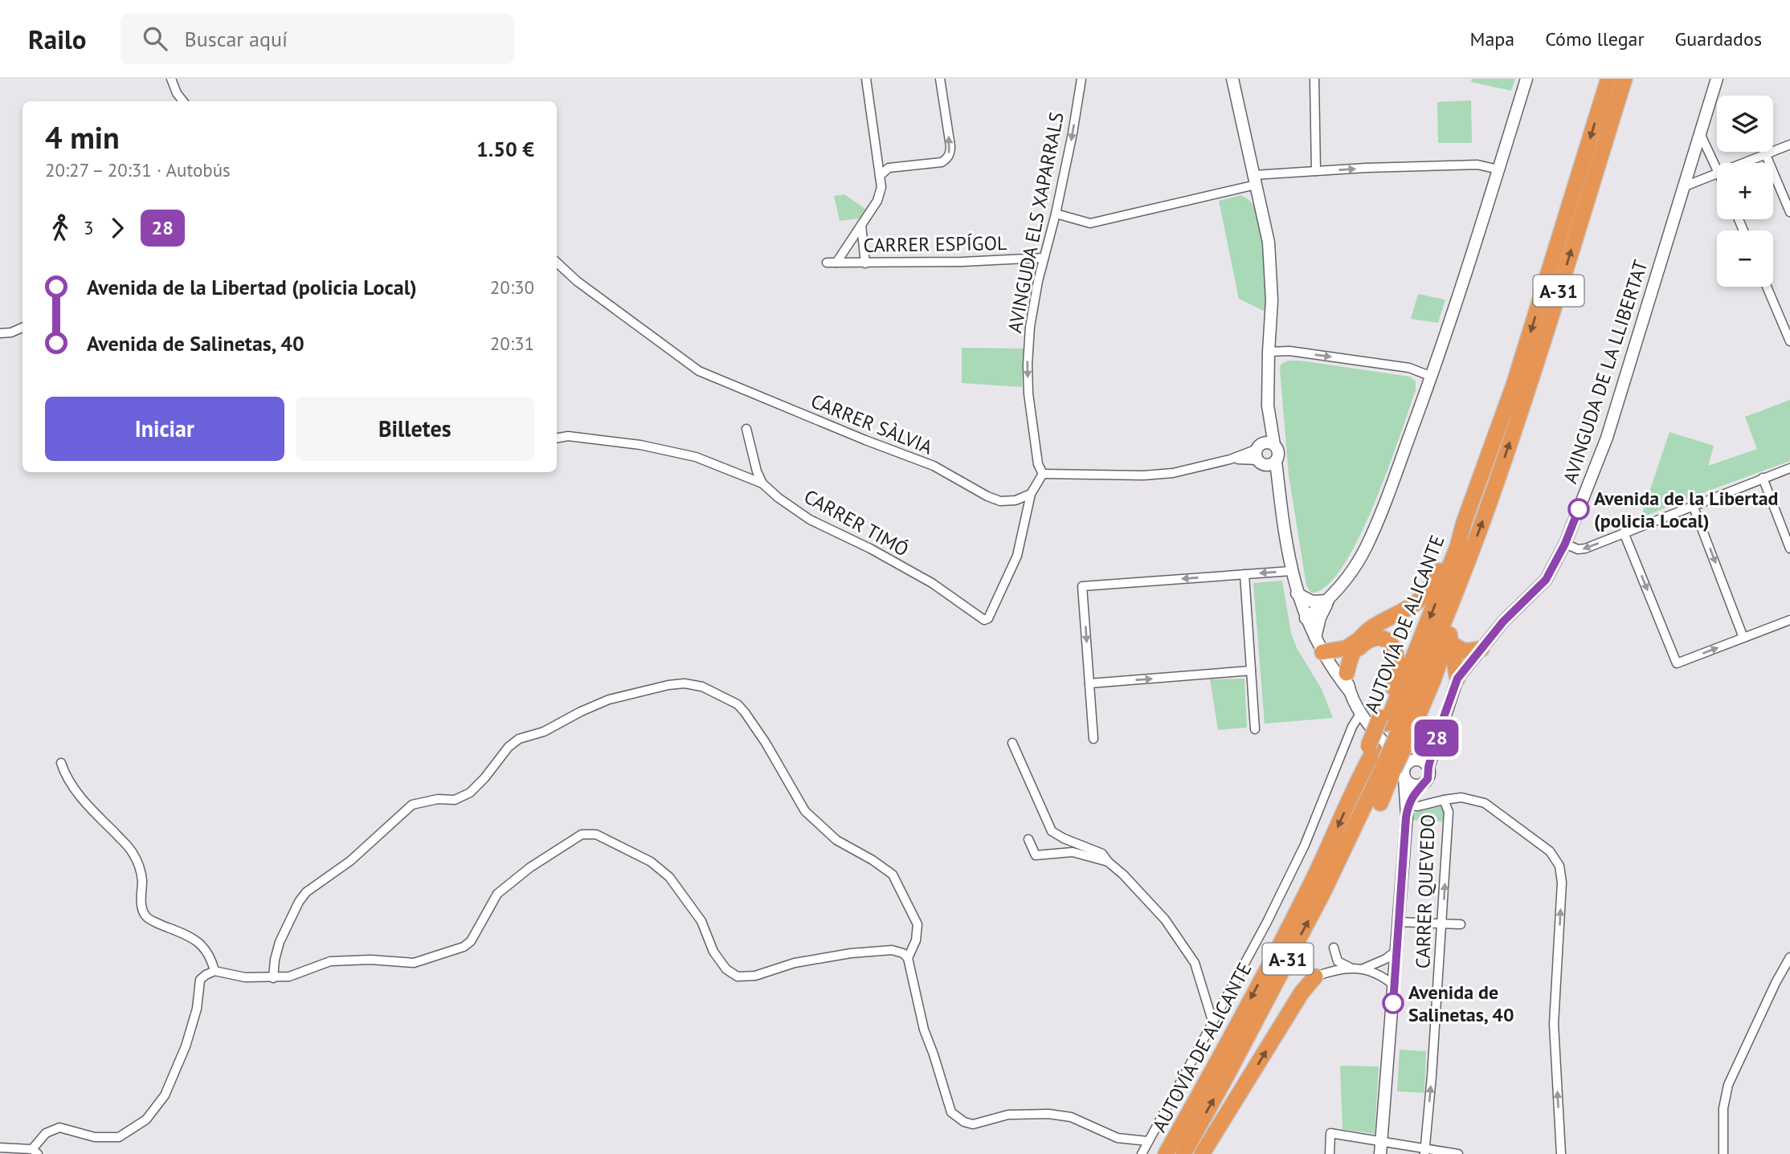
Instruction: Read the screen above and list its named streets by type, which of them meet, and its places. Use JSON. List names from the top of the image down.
{
  "streets": {
    "highway": ["A-31", "AUTOVÍA DE ALICANTE"],
    "street": [
      "AVINGUDA ELS XAPARRALS",
      "CARRER ESPÍGOL",
      "AVINGUDA DE LA LLIBERTAT",
      "CARRER SÀLVIA",
      "CARRER TIMÓ",
      "CARRER QUEVEDO"
    ]
  },
  "crossings": [
    ["AVINGUDA ELS XAPARRALS", "CARRER ESPÍGOL"],
    ["CARRER SÀLVIA", "CARRER TIMÓ"]
  ],
  "one_way": ["AVINGUDA ELS XAPARRALS"],
  "places": ["Avenida de la Libertad (policia Local)", "Avenida de Salinetas, 40"],
  "lines": ["bus line 28"],
  "page": {
    "header": "Railo",
    "search": "Buscar aquí",
    "nav": ["Mapa", "Cómo llegar", "Guardados"],
    "on_map": "28",
    "map_buttons": ["+", "−"],
    "heading": ["4 min", "20:27 – 20:31 · Autobús", "1.50 €"],
    "legs": ["3", "28"],
    "list": [
      {
        "name": "Avenida de la Libertad (policia Local)",
        "value": "20:30"
      },
      {
        "name": "Avenida de Salinetas, 40",
        "value": "20:31"
      }
    ],
    "buttons": ["Iniciar", "Billetes"]
  }
}
